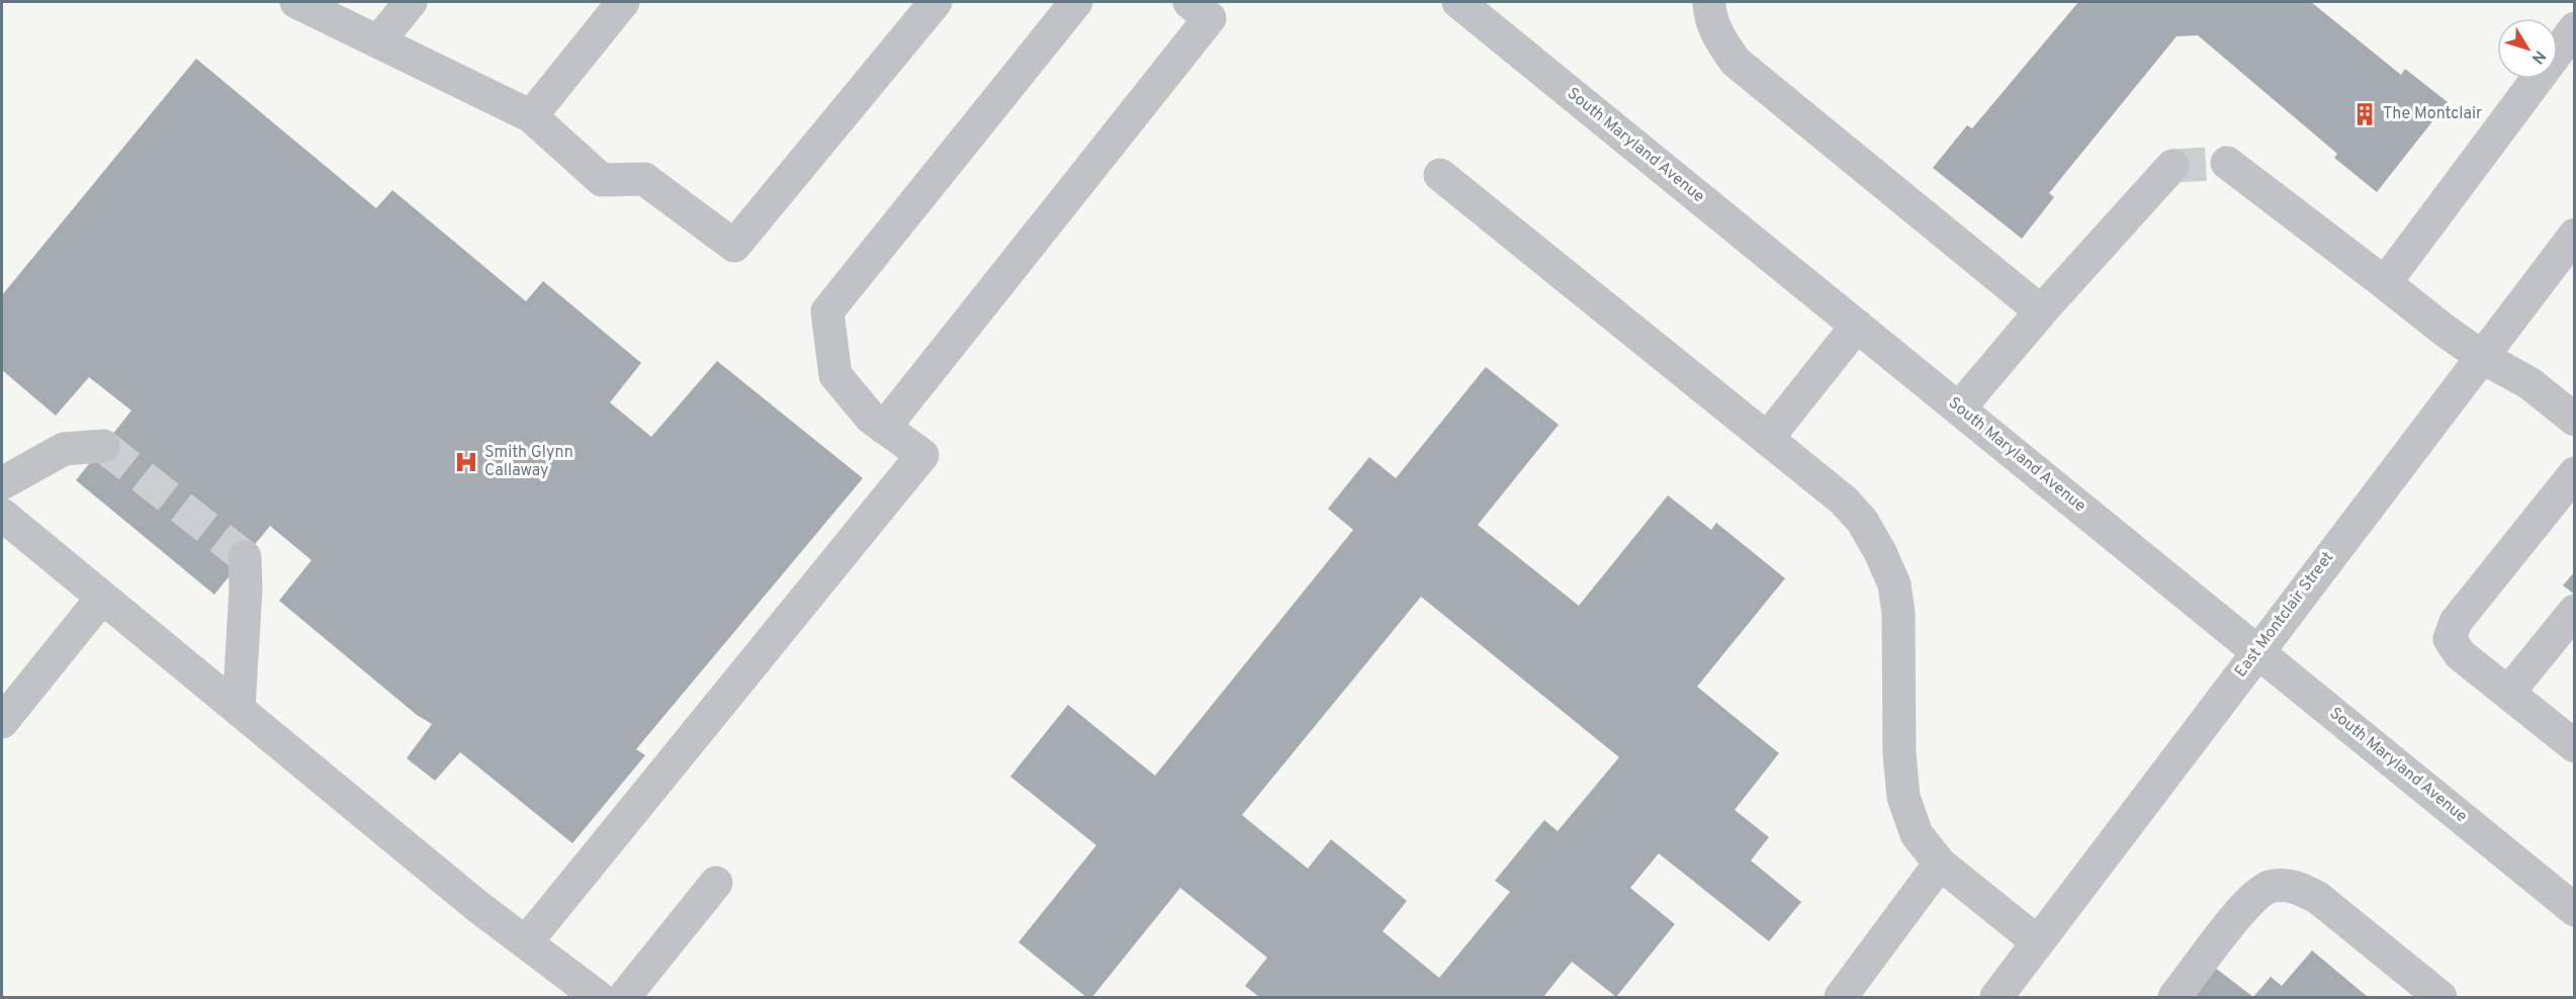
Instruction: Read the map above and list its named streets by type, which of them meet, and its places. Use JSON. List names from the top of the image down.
{
  "streets": {
    "street": ["South Maryland Avenue", "East Montclair Street"]
  },
  "crossings": [
    ["South Maryland Avenue", "East Montclair Street"]
  ],
  "places": {
    "building": ["The Montclair"],
    "hospital": ["Smith Glynn Callaway"]
  },
  "north": "bottom right"
}
